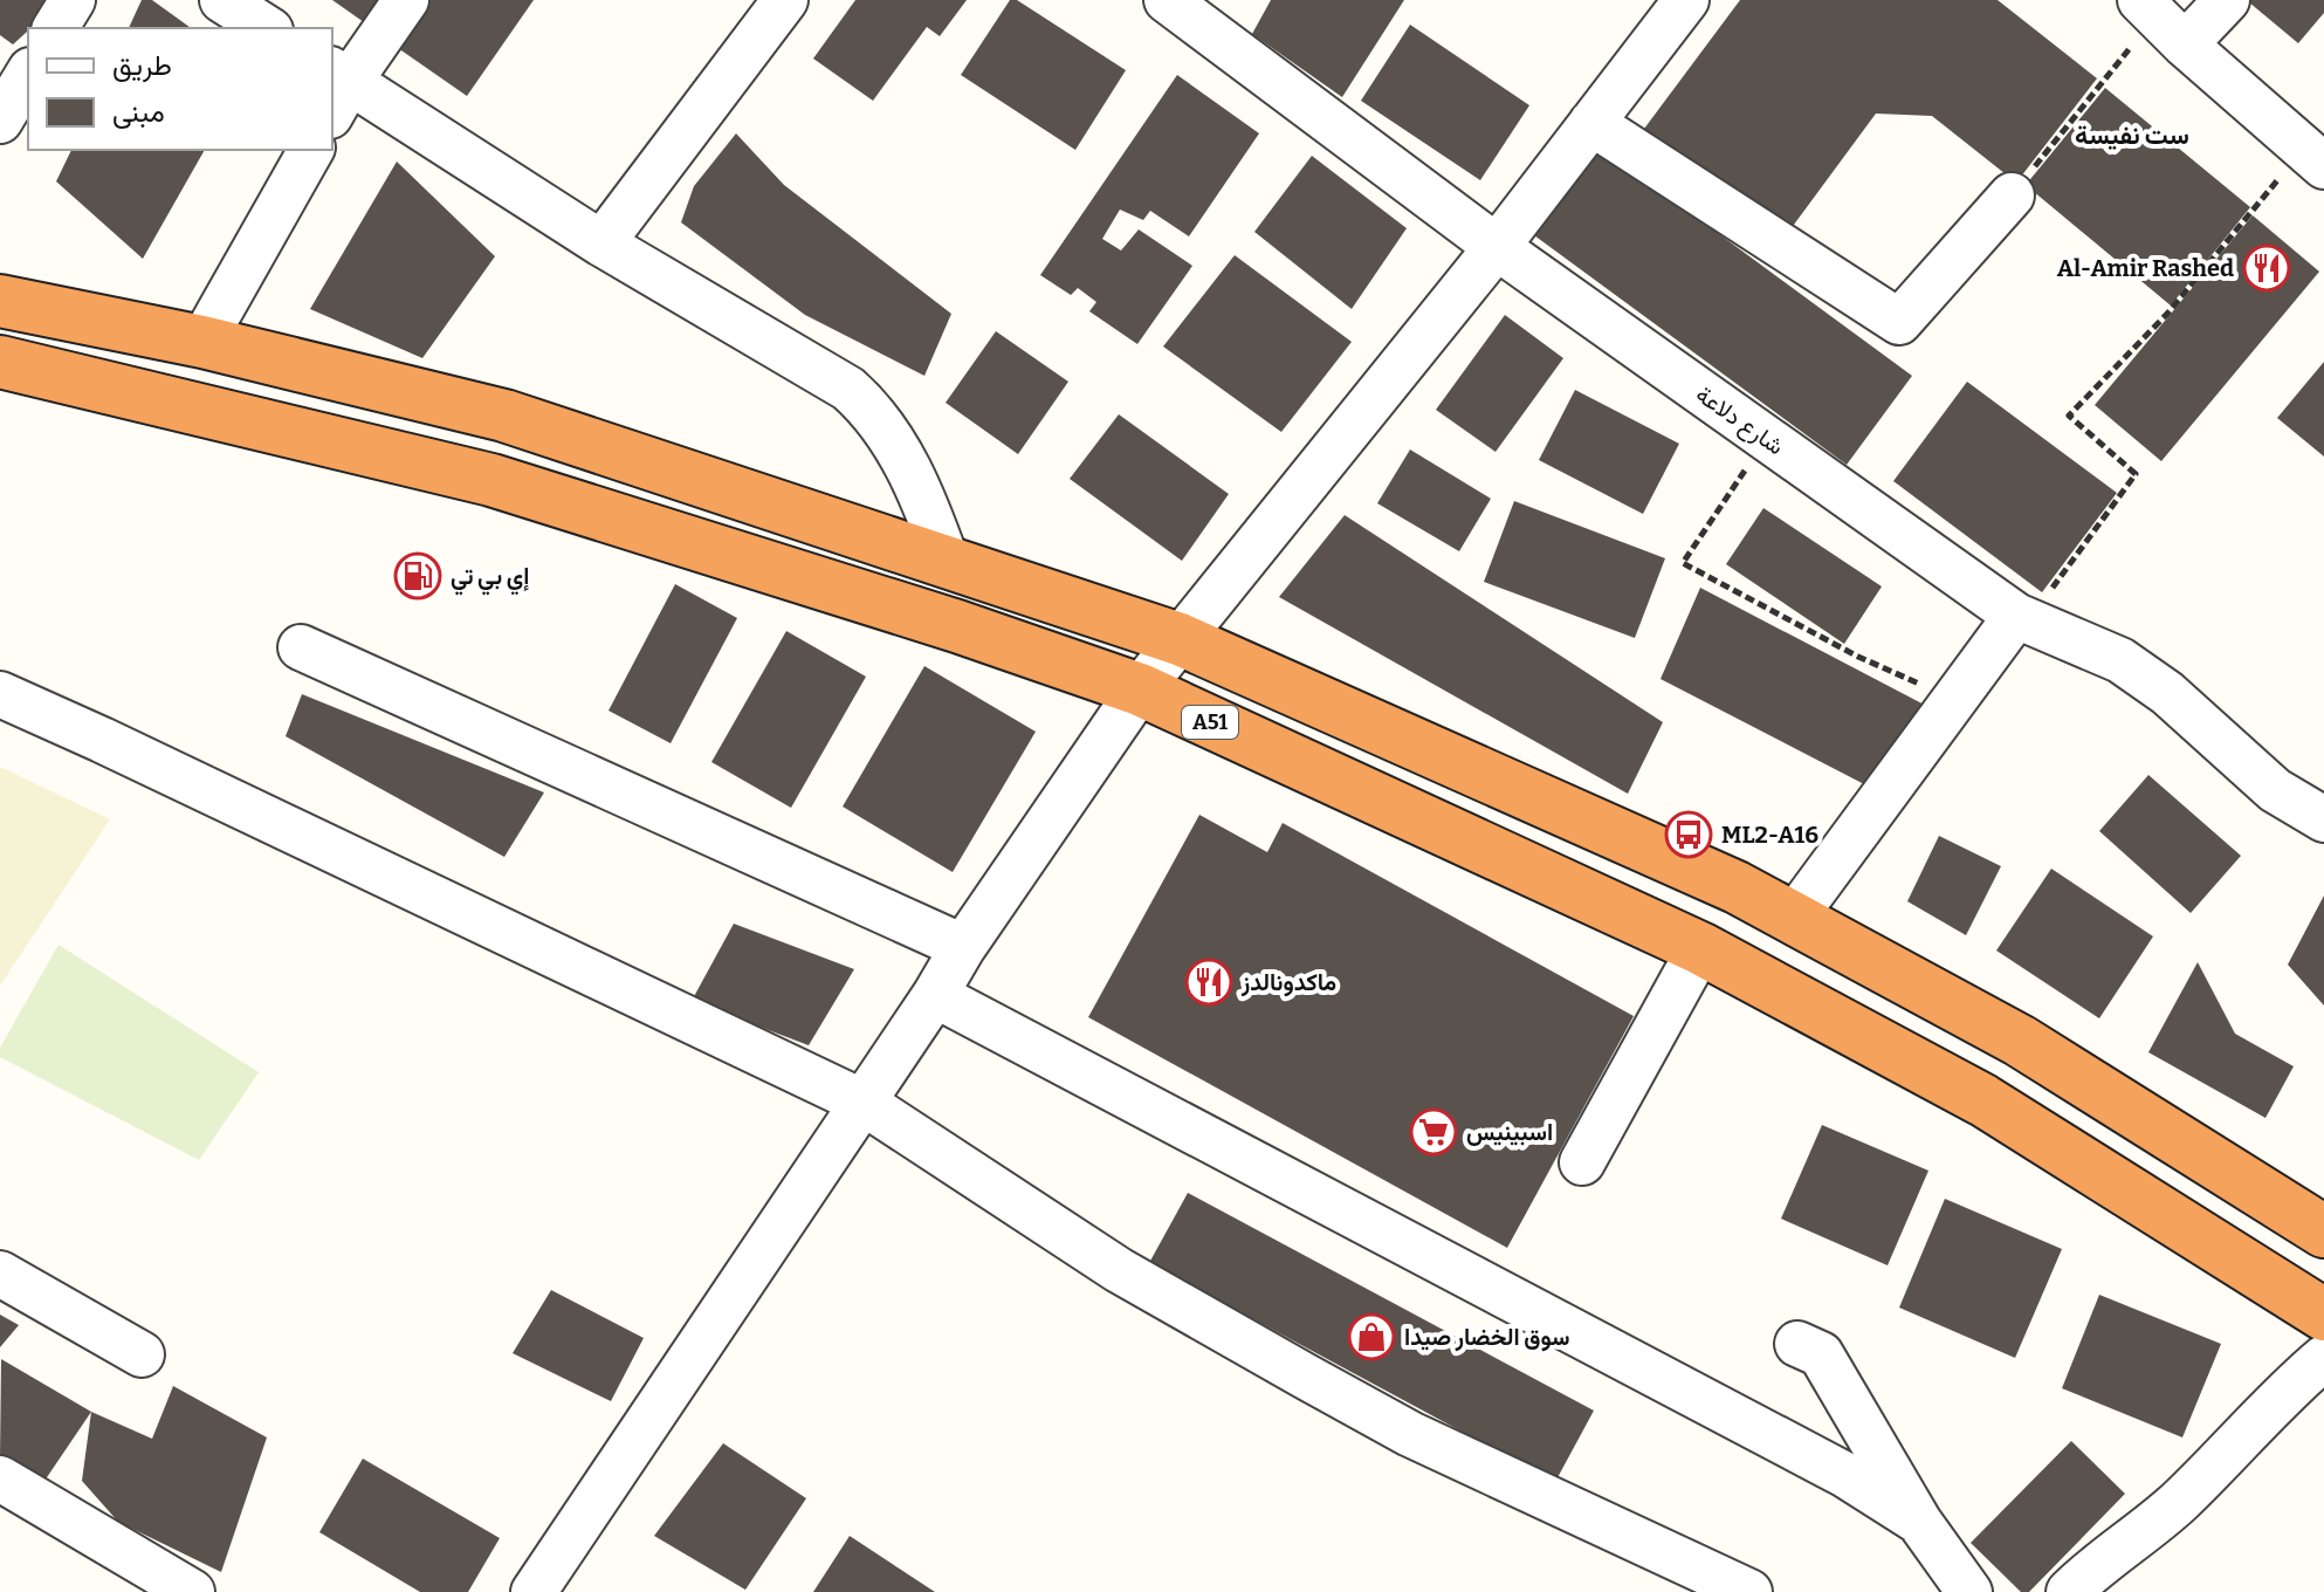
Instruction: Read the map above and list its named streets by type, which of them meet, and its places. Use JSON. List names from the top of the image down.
{
  "streets": {
    "highway": ["A51"],
    "street": ["شارع دلاعة"]
  },
  "districts": ["ست نفيسة"],
  "places": {
    "restaurant": ["Al-Amir Rashed", "ماكدونالدز"],
    "fuel station": ["إي بي تي"],
    "bus stop": ["ML2-A16"],
    "supermarket": ["اسبينيس"],
    "shop": ["سوق الخضار صيدا"]
  },
  "legend": ["طريق", "مبنى"]
}
